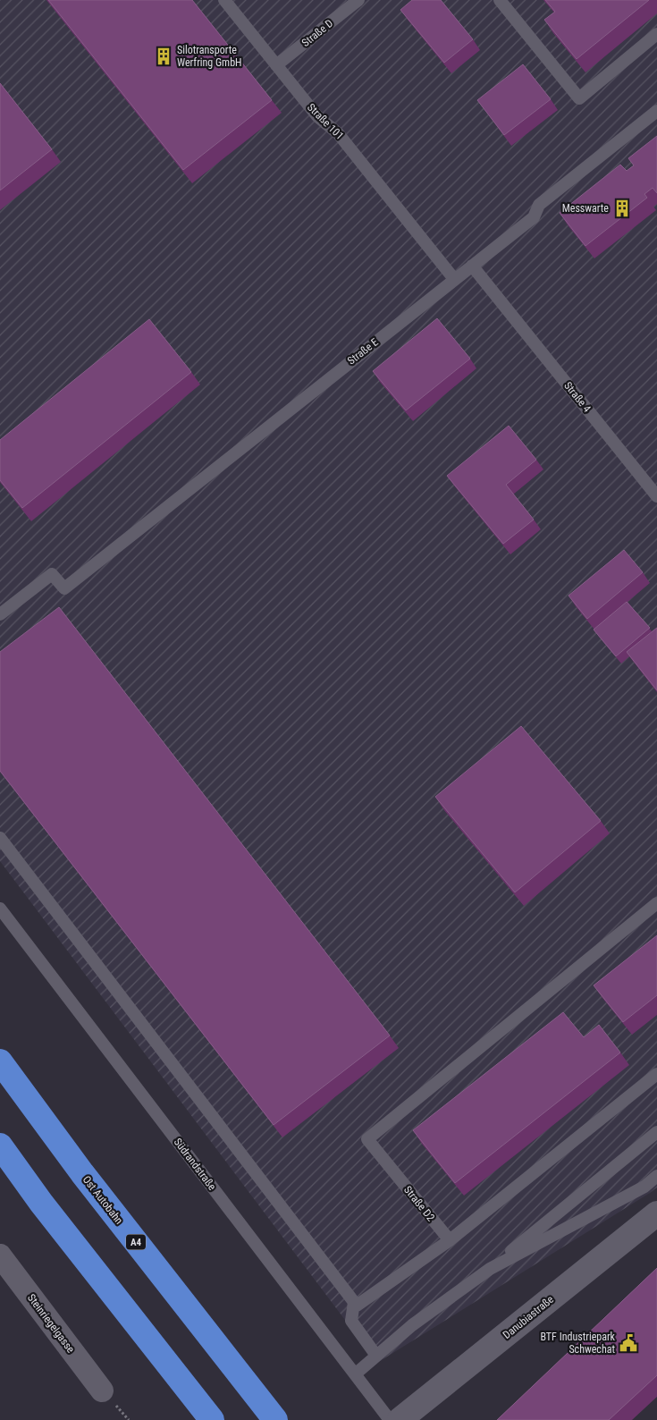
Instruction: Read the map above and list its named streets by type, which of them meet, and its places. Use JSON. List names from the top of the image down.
{
  "streets": {
    "highway": ["Ost Autobahn", "A4"],
    "street": ["Danubiastraße", "Steinriegelgasse"],
    "lane": [
      "Straße D",
      "Straße 101",
      "Straße E",
      "Straße 4",
      "Südrandstraße",
      "Straße D2"
    ]
  },
  "crossings": [
    ["Straße D", "Straße 101"],
    ["Straße 101", "Straße E"],
    ["Straße E", "Straße 4"]
  ],
  "places": {
    "building": ["Silotransporte Werfring GmbH", "Messwarte"],
    "public building": ["BTF Industriepark Schwechat"]
  }
}
